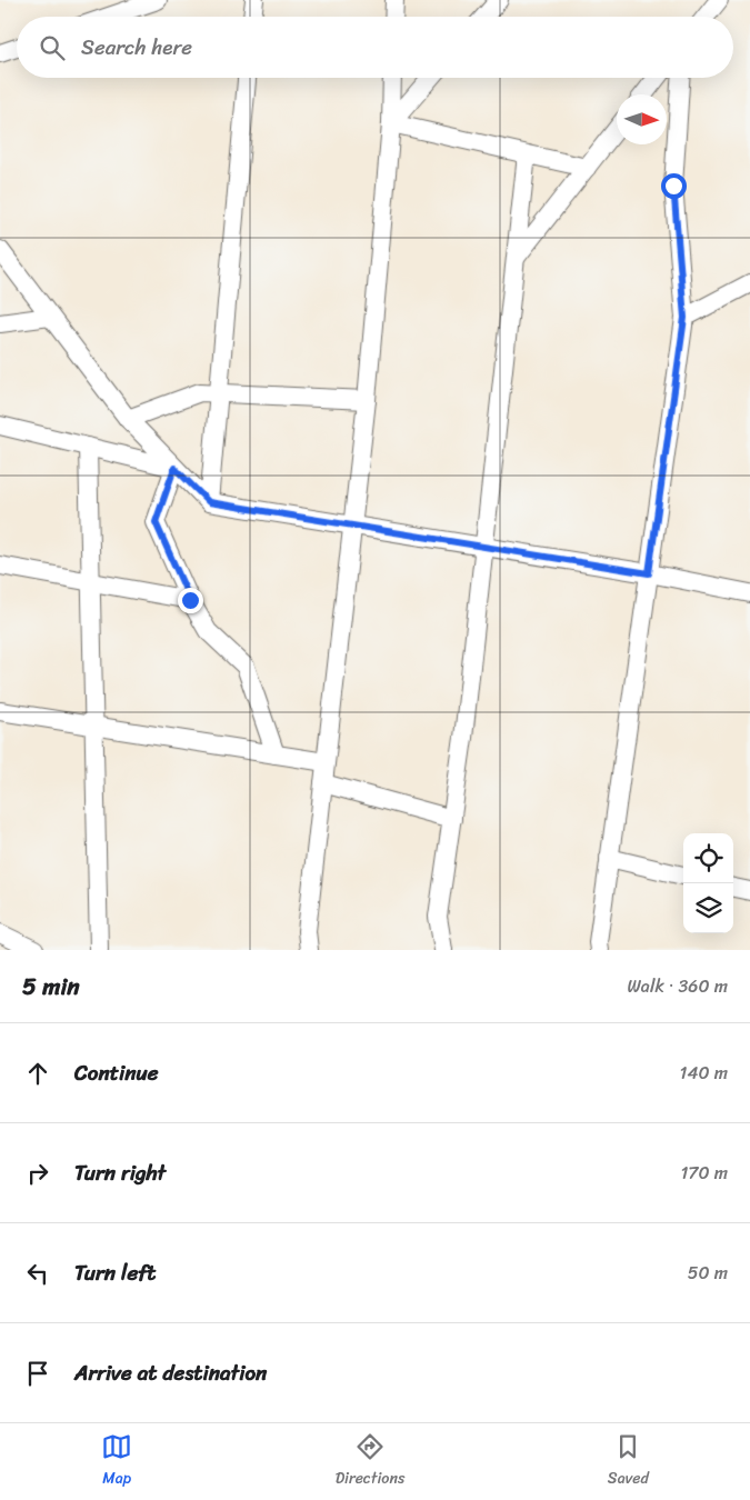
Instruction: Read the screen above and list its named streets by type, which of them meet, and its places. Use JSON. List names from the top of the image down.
{
  "north": "right",
  "page": {
    "search": "Search here",
    "heading": ["5 min", "Walk · 360 m"],
    "list": [
      ["Continue", "140 m"],
      ["Turn right", "170 m"],
      ["Turn left", "50 m"],
      "Arrive at destination"
    ],
    "nav": ["Map", "Directions", "Saved"]
  }
}
